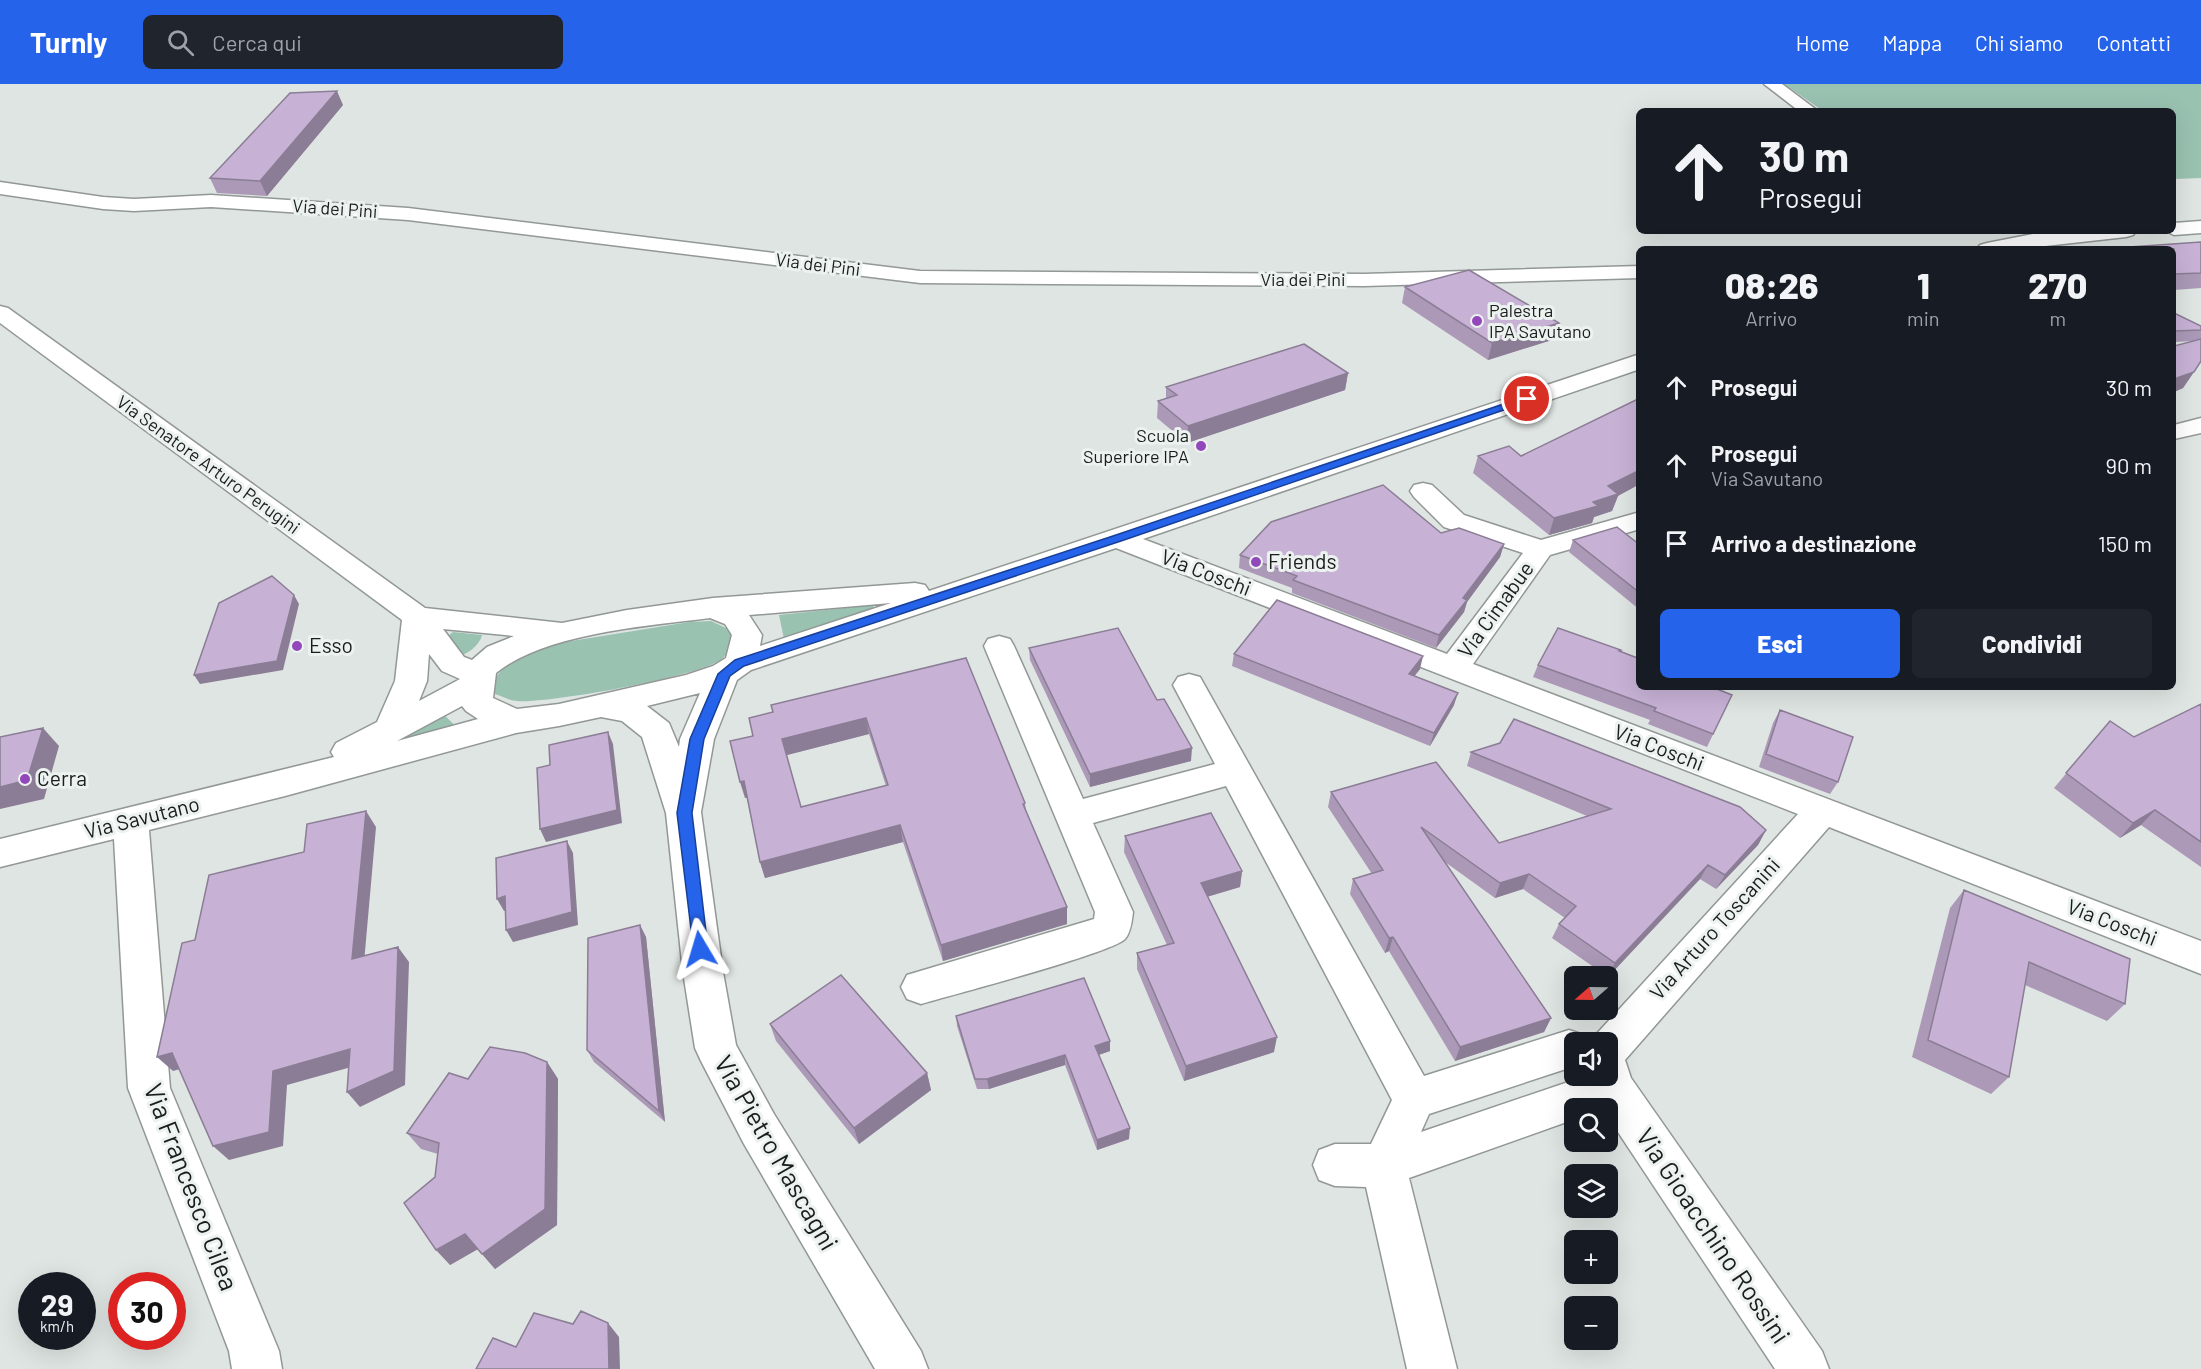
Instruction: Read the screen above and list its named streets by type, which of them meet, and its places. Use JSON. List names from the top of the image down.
{
  "streets": {
    "street": [
      "Via dei Pini",
      "Via Senatore Arturo Perugini",
      "Via Coschi",
      "Via Cimabue",
      "Via Savutano",
      "Via Arturo Toscanini",
      "Via Pietro Mascagni",
      "Via Francesco Cilea",
      "Via Gioacchino Rossini"
    ]
  },
  "crossings": [
    ["Via Coschi", "Via Cimabue"],
    ["Via Coschi", "Via Arturo Toscanini"],
    ["Via Savutano", "Via Francesco Cilea"]
  ],
  "places": [
    "Palestra IPA Savutano",
    "Scuola Superiore IPA",
    "Friends",
    "Esso",
    "Cerra"
  ],
  "north": "left",
  "page": {
    "header": "Turnly",
    "search": "Cerca qui",
    "nav": [
      "Home",
      "Mappa",
      "Chi siamo",
      "Contatti"
    ],
    "turn": ["30 m", "Prosegui"],
    "eta": [
      "08:26",
      "Arrivo",
      "1",
      "min",
      "270",
      "m"
    ],
    "list": [
      {
        "name": "Prosegui",
        "value": "30 m"
      },
      {
        "name": "Prosegui",
        "note": "Via Savutano",
        "value": "90 m"
      },
      {
        "name": "Arrivo a destinazione",
        "value": "150 m"
      }
    ],
    "buttons": ["Esci", "Condividi"],
    "map_buttons": ["+", "−"],
    "speed": "29 km/h",
    "limit": "30"
  }
}
